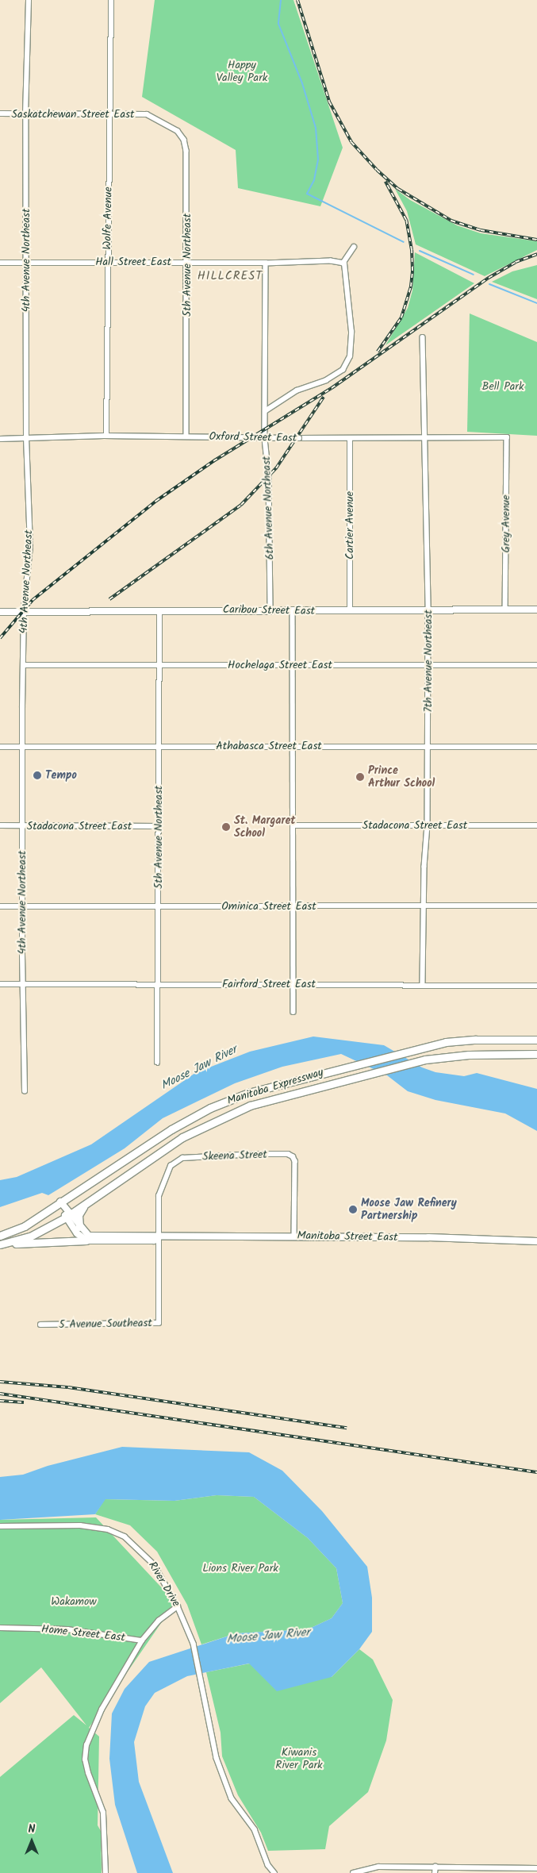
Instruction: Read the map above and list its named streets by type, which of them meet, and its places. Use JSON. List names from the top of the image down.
{
  "streets": {
    "main road": ["Manitoba Expressway"],
    "street": [
      "Saskatchewan Street East",
      "Wolfe Avenue",
      "4th Avenue Northeast",
      "Hall Street East",
      "5th Avenue Northeast",
      "Oxford Street East",
      "6th Avenue Northeast",
      "Grey Avenue",
      "Cartier Avenue",
      "Caribou Street East",
      "7th Avenue Northeast",
      "Hochelaga Street East",
      "Athabasca Street East",
      "Stadacona Street East",
      "Ominica Street East",
      "Fairford Street East",
      "Skeena Street",
      "Manitoba Street East",
      "5 Avenue Southeast",
      "River Drive",
      "Home Street East"
    ]
  },
  "crossings": [
    ["Saskatchewan Street East", "Wolfe Avenue"],
    ["Saskatchewan Street East", "4th Avenue Northeast"],
    ["Saskatchewan Street East", "5th Avenue Northeast"],
    ["Wolfe Avenue", "Hall Street East"],
    ["Wolfe Avenue", "Oxford Street East"],
    ["4th Avenue Northeast", "Hall Street East"],
    ["4th Avenue Northeast", "Oxford Street East"],
    ["4th Avenue Northeast", "Caribou Street East"],
    ["4th Avenue Northeast", "Hochelaga Street East"],
    ["4th Avenue Northeast", "Athabasca Street East"],
    ["4th Avenue Northeast", "Stadacona Street East"],
    ["4th Avenue Northeast", "Ominica Street East"],
    ["4th Avenue Northeast", "Fairford Street East"],
    ["Hall Street East", "5th Avenue Northeast"],
    ["Hall Street East", "6th Avenue Northeast"],
    ["5th Avenue Northeast", "Oxford Street East"],
    ["5th Avenue Northeast", "Caribou Street East"],
    ["5th Avenue Northeast", "Hochelaga Street East"],
    ["5th Avenue Northeast", "Athabasca Street East"],
    ["5th Avenue Northeast", "Stadacona Street East"],
    ["5th Avenue Northeast", "Ominica Street East"],
    ["5th Avenue Northeast", "Fairford Street East"],
    ["Oxford Street East", "6th Avenue Northeast"],
    ["Oxford Street East", "Grey Avenue"],
    ["Oxford Street East", "Cartier Avenue"],
    ["Oxford Street East", "7th Avenue Northeast"],
    ["6th Avenue Northeast", "Caribou Street East"],
    ["Grey Avenue", "Caribou Street East"],
    ["Cartier Avenue", "Caribou Street East"],
    ["Caribou Street East", "7th Avenue Northeast"],
    ["7th Avenue Northeast", "Hochelaga Street East"],
    ["7th Avenue Northeast", "Athabasca Street East"],
    ["7th Avenue Northeast", "Stadacona Street East"],
    ["7th Avenue Northeast", "Ominica Street East"],
    ["7th Avenue Northeast", "Fairford Street East"],
    ["Manitoba Expressway", "Manitoba Street East"],
    ["Skeena Street", "Manitoba Street East"],
    ["Skeena Street", "5 Avenue Southeast"],
    ["Manitoba Street East", "5 Avenue Southeast"]
  ],
  "districts": ["HILLCREST"],
  "water": ["Moose Jaw River"],
  "parks": [
    "Happy Valley Park",
    "Bell Park",
    "Lions River Park",
    "Wakamow",
    "Kiwanis River Park"
  ],
  "places": [
    "Tempo",
    "Prince Arthur School",
    "St. Margaret School",
    "Moose Jaw Refinery Partnership"
  ],
  "north": "top"
}
